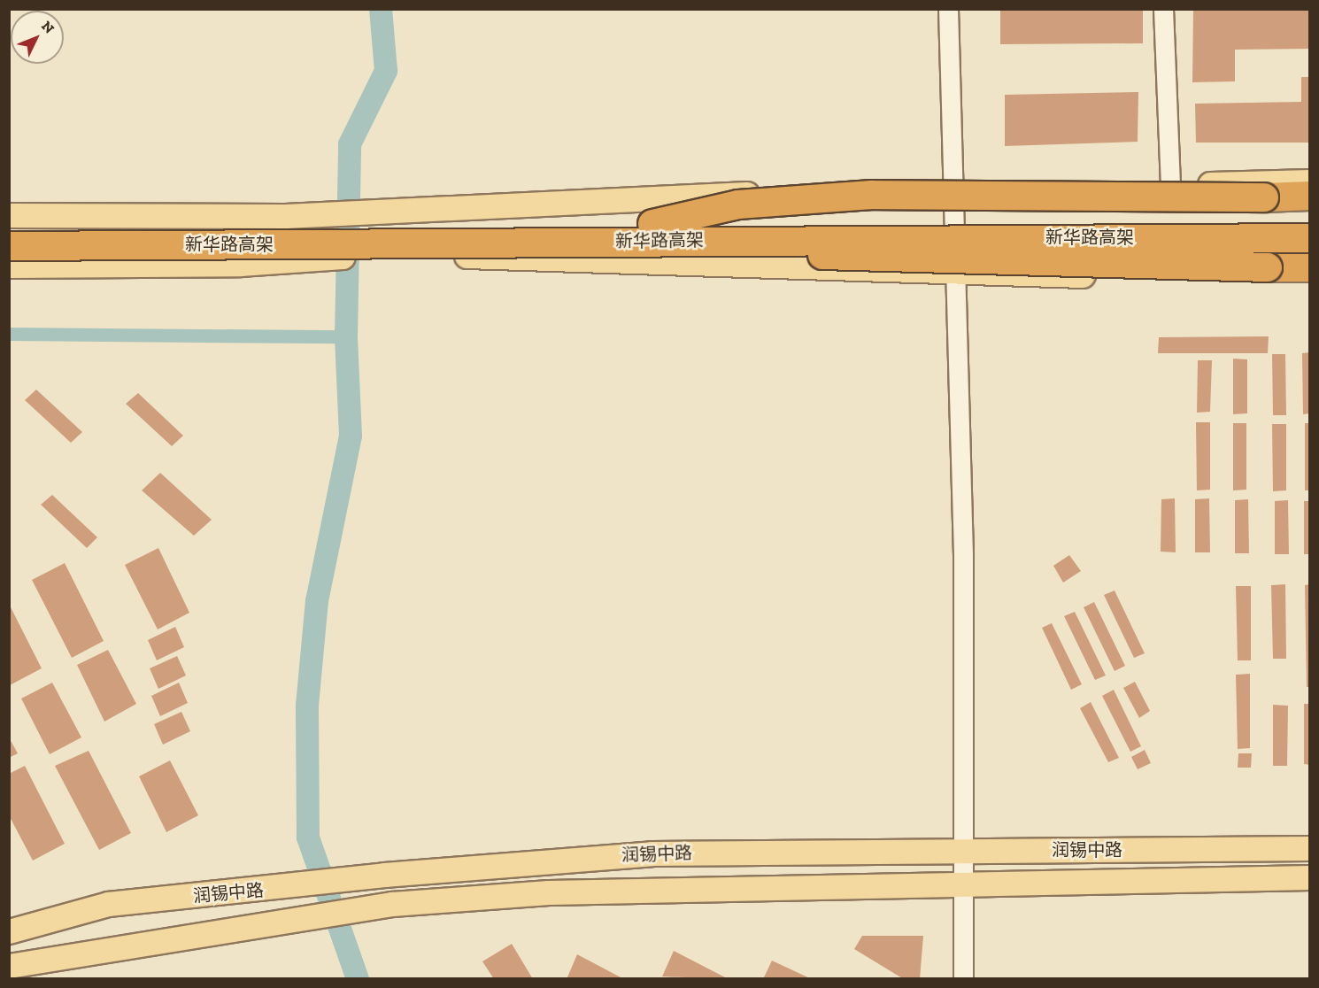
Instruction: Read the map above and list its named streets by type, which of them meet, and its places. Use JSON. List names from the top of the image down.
{
  "streets": {
    "highway": ["新华路高架"],
    "main road": ["润锡中路"]
  },
  "north": "top right"
}
